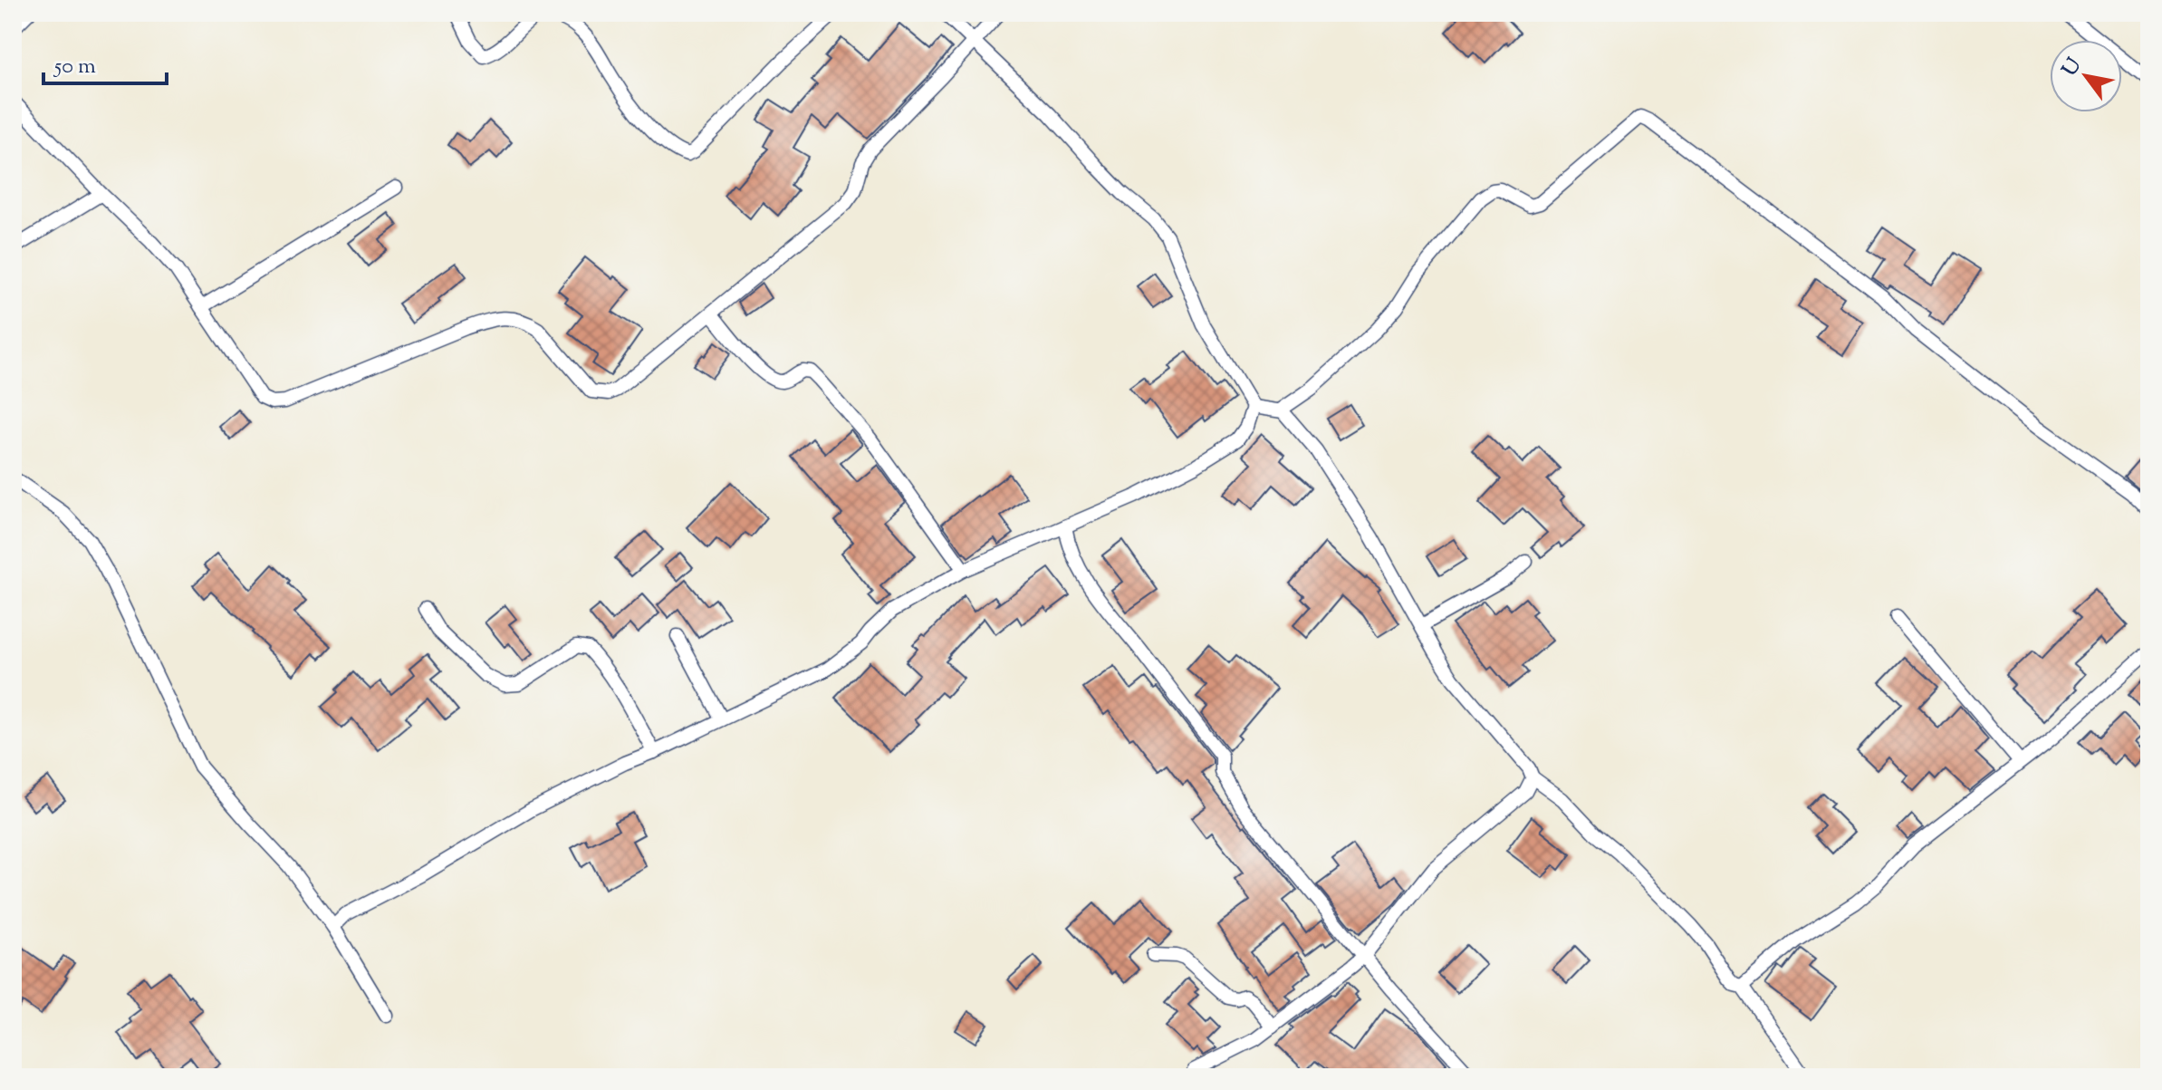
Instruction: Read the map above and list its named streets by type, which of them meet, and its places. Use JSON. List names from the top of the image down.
{
  "scale_bar": "50 m",
  "north": "top left"
}
